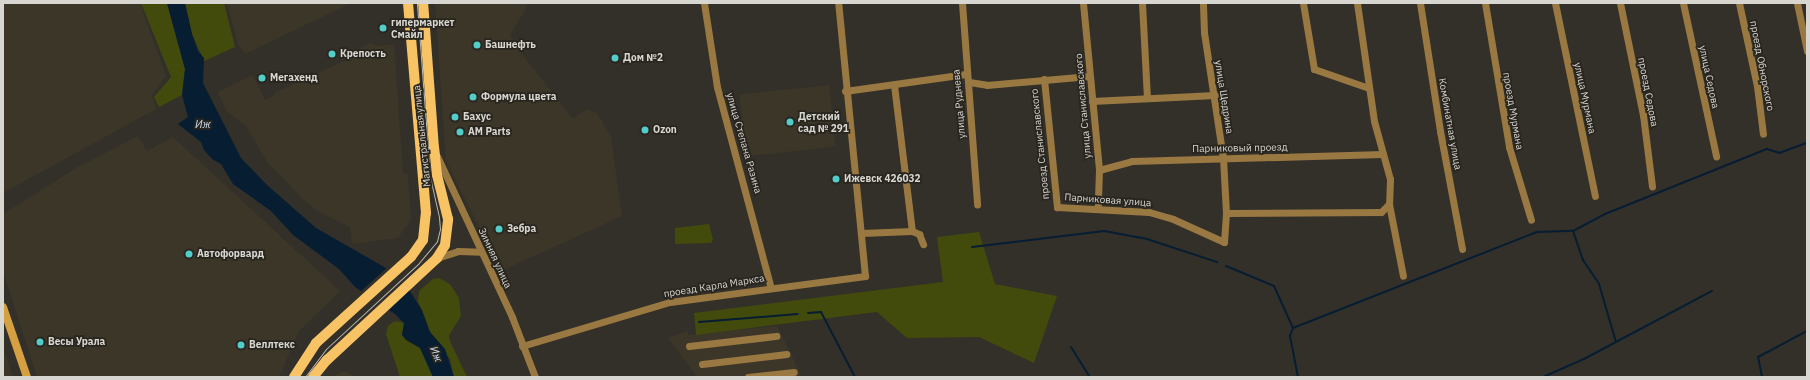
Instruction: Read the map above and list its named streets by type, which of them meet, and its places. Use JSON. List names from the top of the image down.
{
  "streets": {
    "main road": ["Магистральная улица"],
    "street": [
      "проезд Обнорского",
      "улица Седова",
      "проезд Седова",
      "улица Щедрина",
      "улица Мурмана",
      "улица Руднева",
      "улица Станиславского",
      "проезд Мурмана",
      "Комбинатная улица",
      "улица Степана Разина",
      "проезд Станиславского",
      "Парниковый проезд",
      "Парниковая улица",
      "Зимняя улица",
      "проезд Карла Маркса"
    ]
  },
  "crossings": [
    ["улица Щедрина", "Парниковый проезд"],
    ["улица Щедрина", "Парниковая улица"],
    ["улица Руднева", "проезд Станиславского"],
    ["улица Станиславского", "проезд Станиславского"],
    ["улица Станиславского", "Парниковый проезд"],
    ["улица Станиславского", "Парниковая улица"],
    ["Магистральная улица", "Зимняя улица"],
    ["улица Степана Разина", "проезд Карла Маркса"],
    ["проезд Станиславского", "Парниковая улица"],
    ["Зимняя улица", "проезд Карла Маркса"]
  ],
  "water": ["Иж"],
  "places": [
    "гипермаркет Смайл",
    "Башнефть",
    "Крепость",
    "Дом №2",
    "Мегахенд",
    "Формула цвета",
    "Бахус",
    "Детский сад № 291",
    "Ozon",
    "AM Parts",
    "Ижевск 426032",
    "Зебра",
    "Автофорвард",
    "Весы Урала",
    "Веллтекс"
  ]
}
